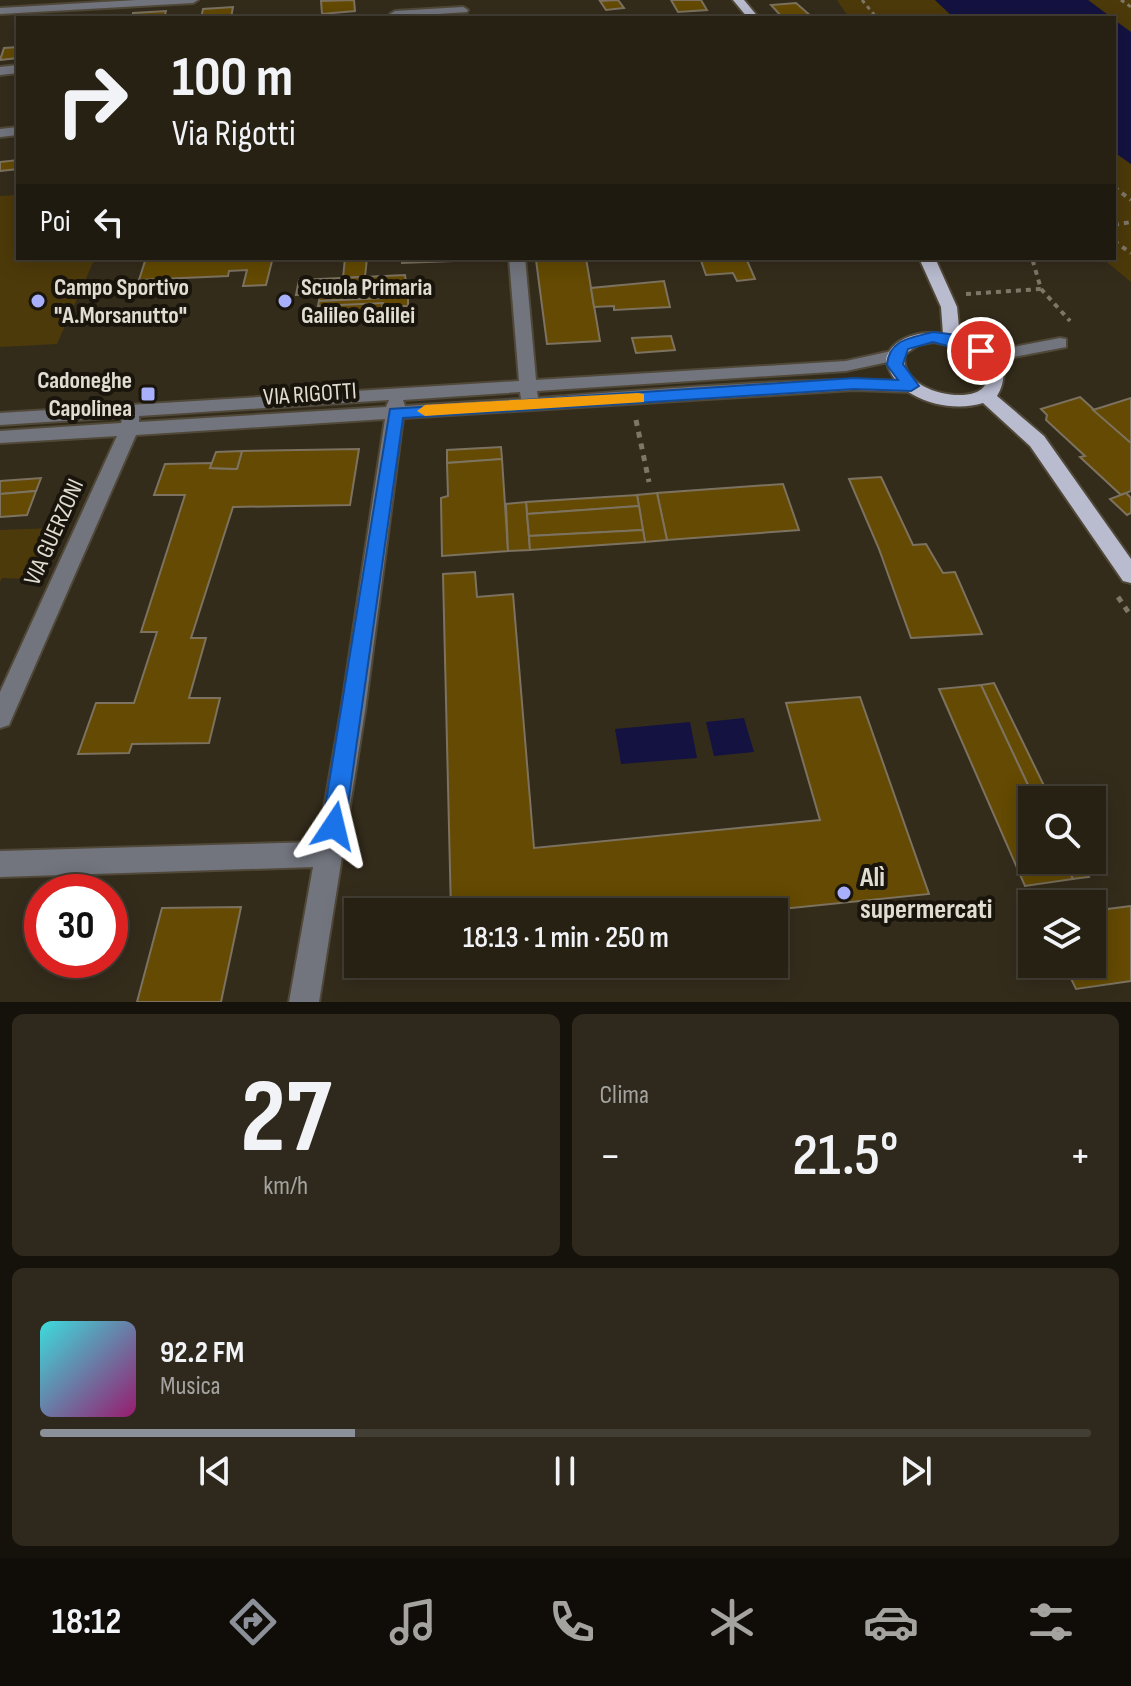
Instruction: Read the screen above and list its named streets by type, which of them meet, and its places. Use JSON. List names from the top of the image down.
{
  "streets": {
    "street": ["VIA RIGOTTI", "VIA GUERZONI"]
  },
  "crossings": [
    ["VIA RIGOTTI", "VIA GUERZONI"]
  ],
  "places": {
    "other": ["Campo Sportivo \"A.Morsanutto\"", "Scuola Primaria Galileo Galilei", "Alì supermercati"],
    "transit": ["Cadoneghe Capolinea"]
  },
  "page": {
    "turn": ["100 m", "Via Rigotti"],
    "then": "Poi",
    "limit": "30",
    "trip": "18:13 · 1 min · 250 m",
    "tile": [
      ["27", "km/h"],
      "Clima"
    ],
    "heat": ["−", "21.5°", "+"],
    "song": ["92.2 FM", "Musica"],
    "tabs": "18:12"
  }
}
